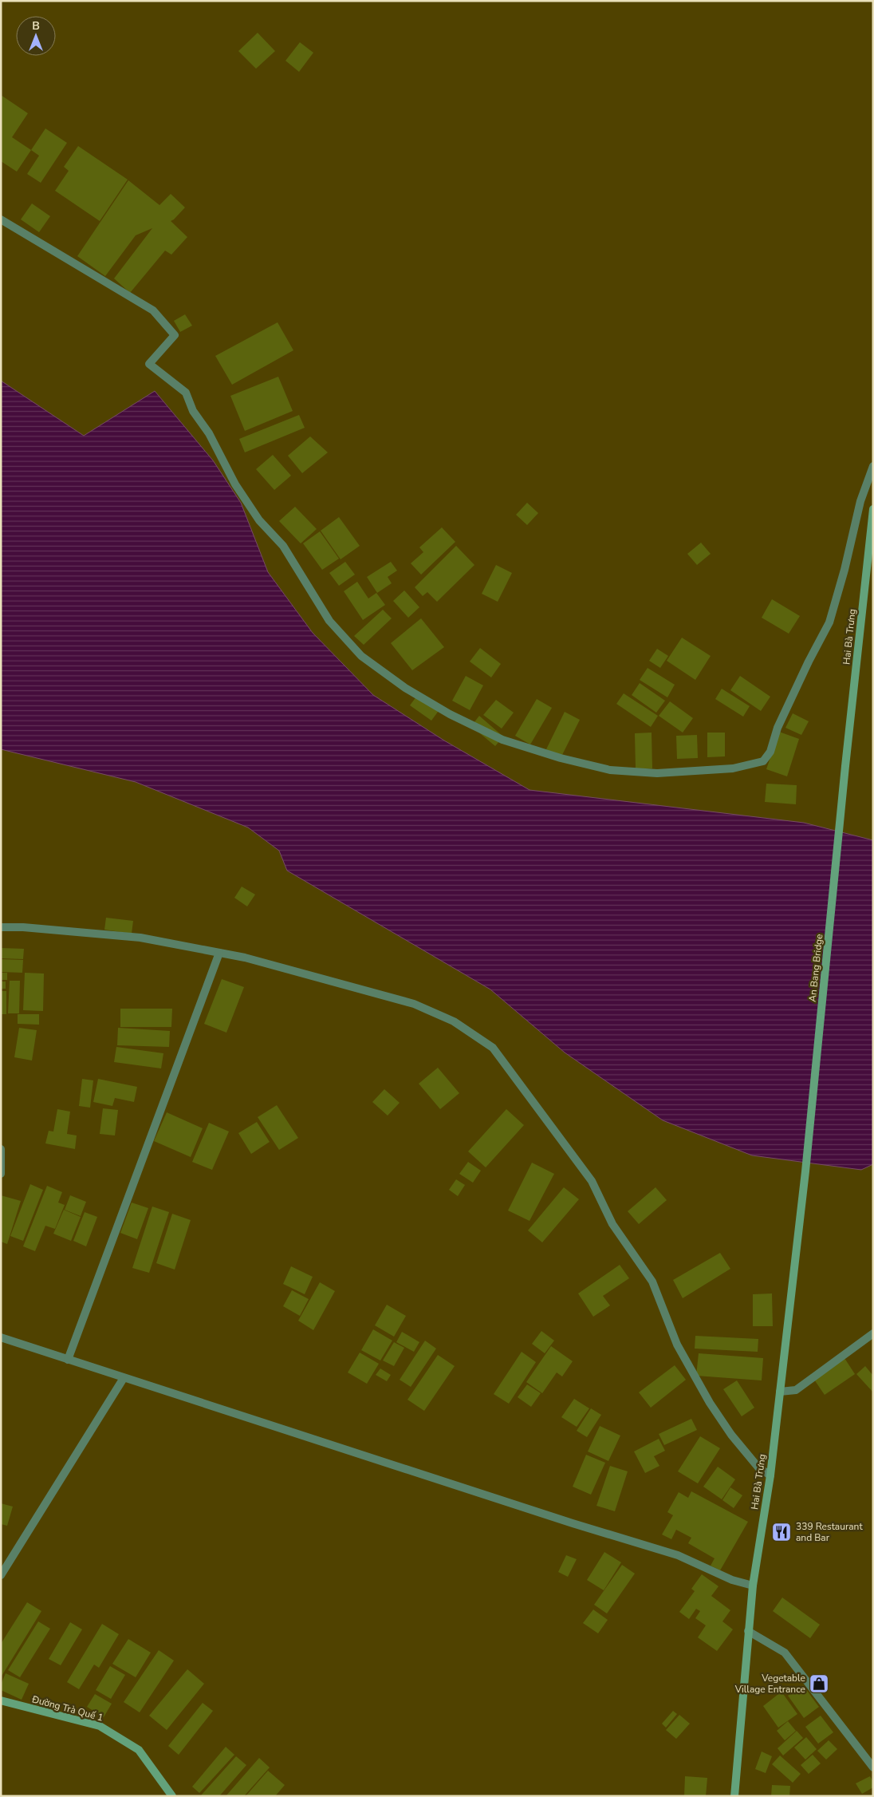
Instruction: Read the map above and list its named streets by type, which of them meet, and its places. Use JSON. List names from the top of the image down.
{
  "streets": {
    "street": ["Hai Bà Trưng", "An Bang Bridge", "Đường Trà Quế 1"]
  },
  "crossings": [
    ["Hai Bà Trưng", "An Bang Bridge"]
  ],
  "places": {
    "restaurant": ["339 Restaurant and Bar"],
    "shop": ["Vegetable Village Entrance"]
  },
  "north": "top"
}
